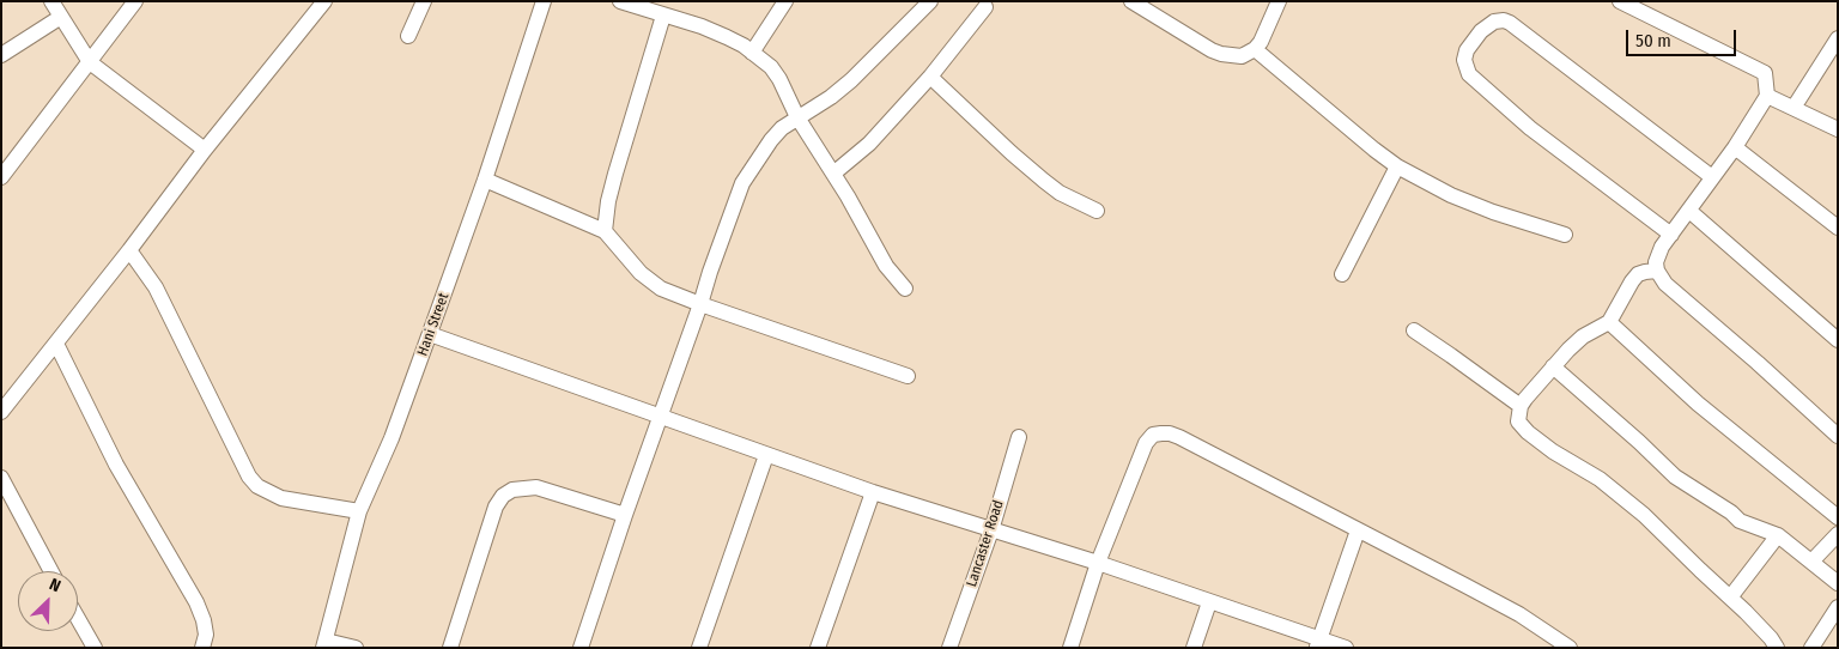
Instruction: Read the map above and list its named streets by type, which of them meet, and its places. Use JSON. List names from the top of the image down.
{
  "streets": {
    "street": ["Hani Street", "Lancaster Road"]
  },
  "scale_bar": "50 m",
  "north": "top right"
}
